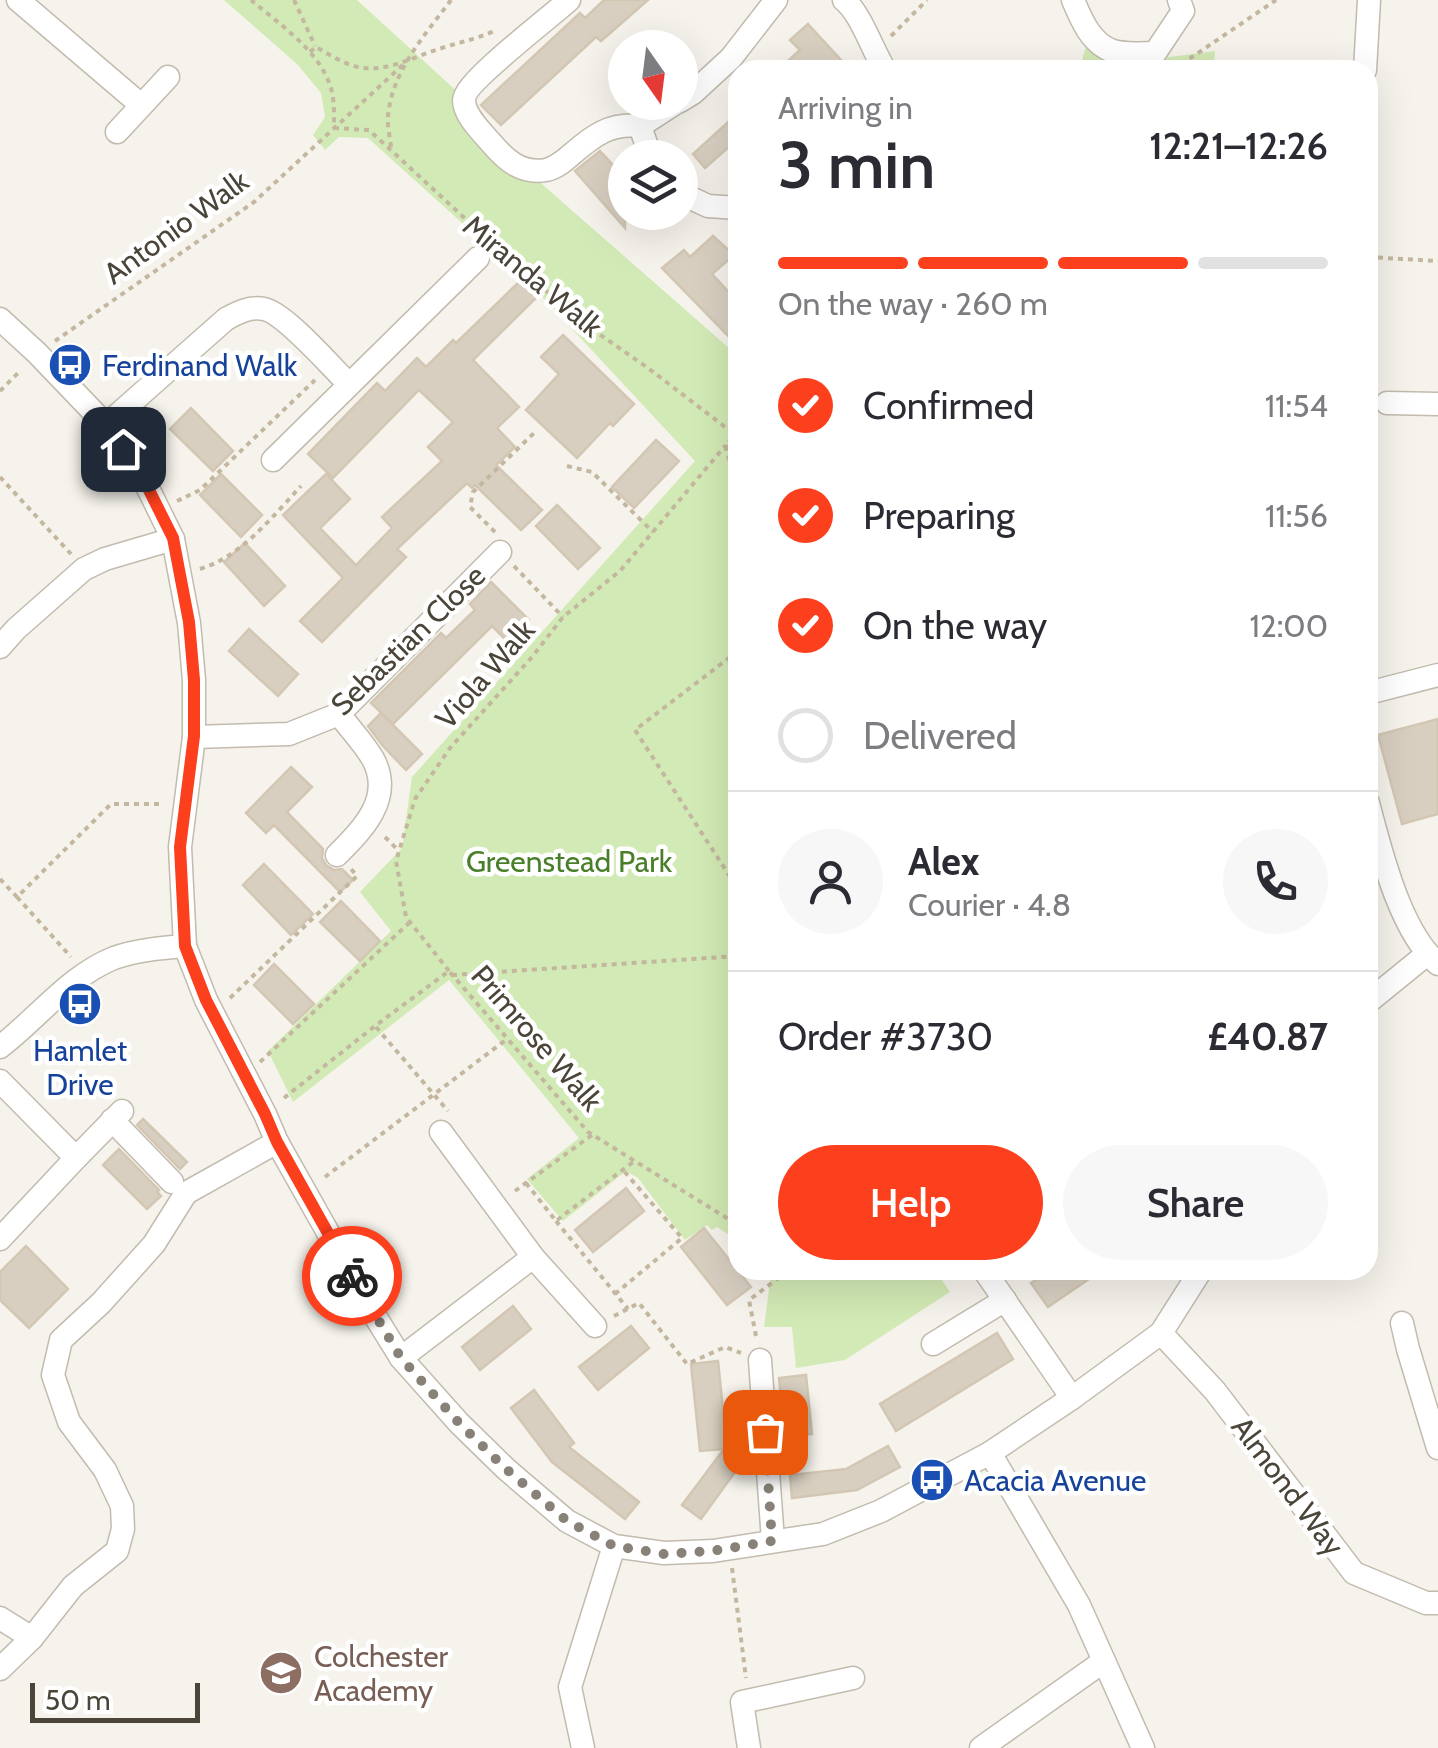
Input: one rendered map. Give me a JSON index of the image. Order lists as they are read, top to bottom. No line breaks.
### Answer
{"streets":{"street":["Miranda Walk","Sebastian Close","Almond Way"],"path":["Antonio Walk","Viola Walk","Primrose Walk"]},"crossings":[["Antonio Walk","Miranda Walk"],["Viola Walk","Primrose Walk"]],"parks":["Greenstead Park"],"places":{"bus stop":["Ferdinand Walk","Hamlet Drive","Acacia Avenue"],"school or university":["Colchester Academy"]},"scale_bar":"50 m","north":"bottom","page":{"heading":["3 min","Arriving in","12:21–12:26"],"panel":["Alex","Courier · 4.8","Order #3730","£40.87"],"bar":"On the way · 260 m","list":[["Confirmed","11:54"],["Preparing","11:56"],["On the way","12:00"],"Delivered"],"buttons":["Help","Share"],"scale":"50 m"}}
